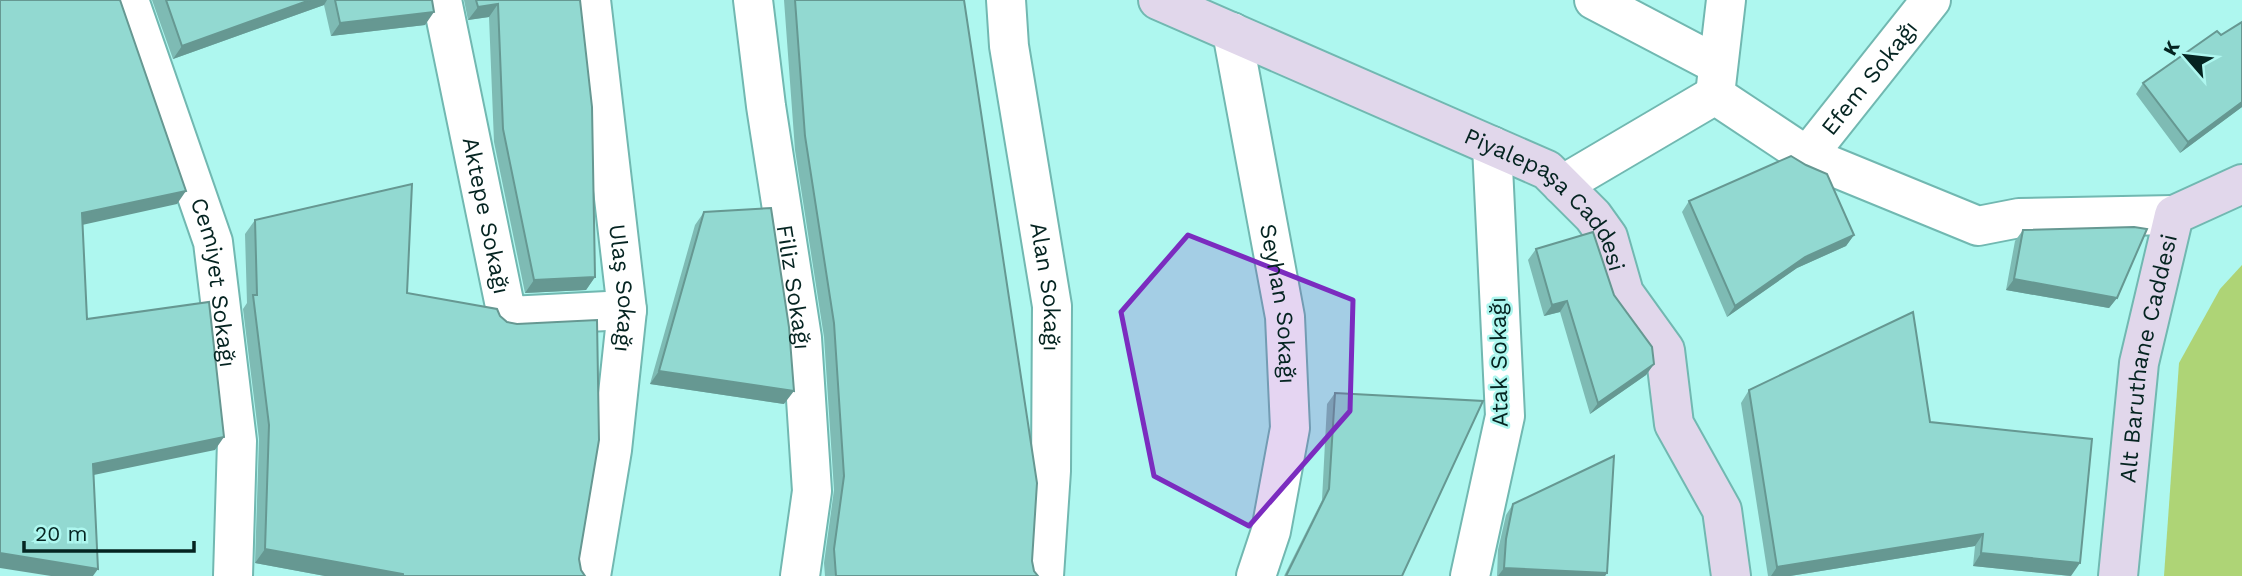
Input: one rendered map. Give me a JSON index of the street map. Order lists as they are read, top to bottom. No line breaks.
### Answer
{"streets":{"street":["Efem Sokağı","Piyalepaşa Caddesi","Aktepe Sokağı","Cemiyet Sokağı","Alan Sokağı","Ulaş Sokağı","Filiz Sokağı","Seyhan Sokağı","Alt Baruthane Caddesi","Atak Sokağı"]},"crossings":[["Piyalepaşa Caddesi","Seyhan Sokağı"],["Piyalepaşa Caddesi","Atak Sokağı"],["Aktepe Sokağı","Ulaş Sokağı"]],"scale_bar":"20 m","north":"top left"}
